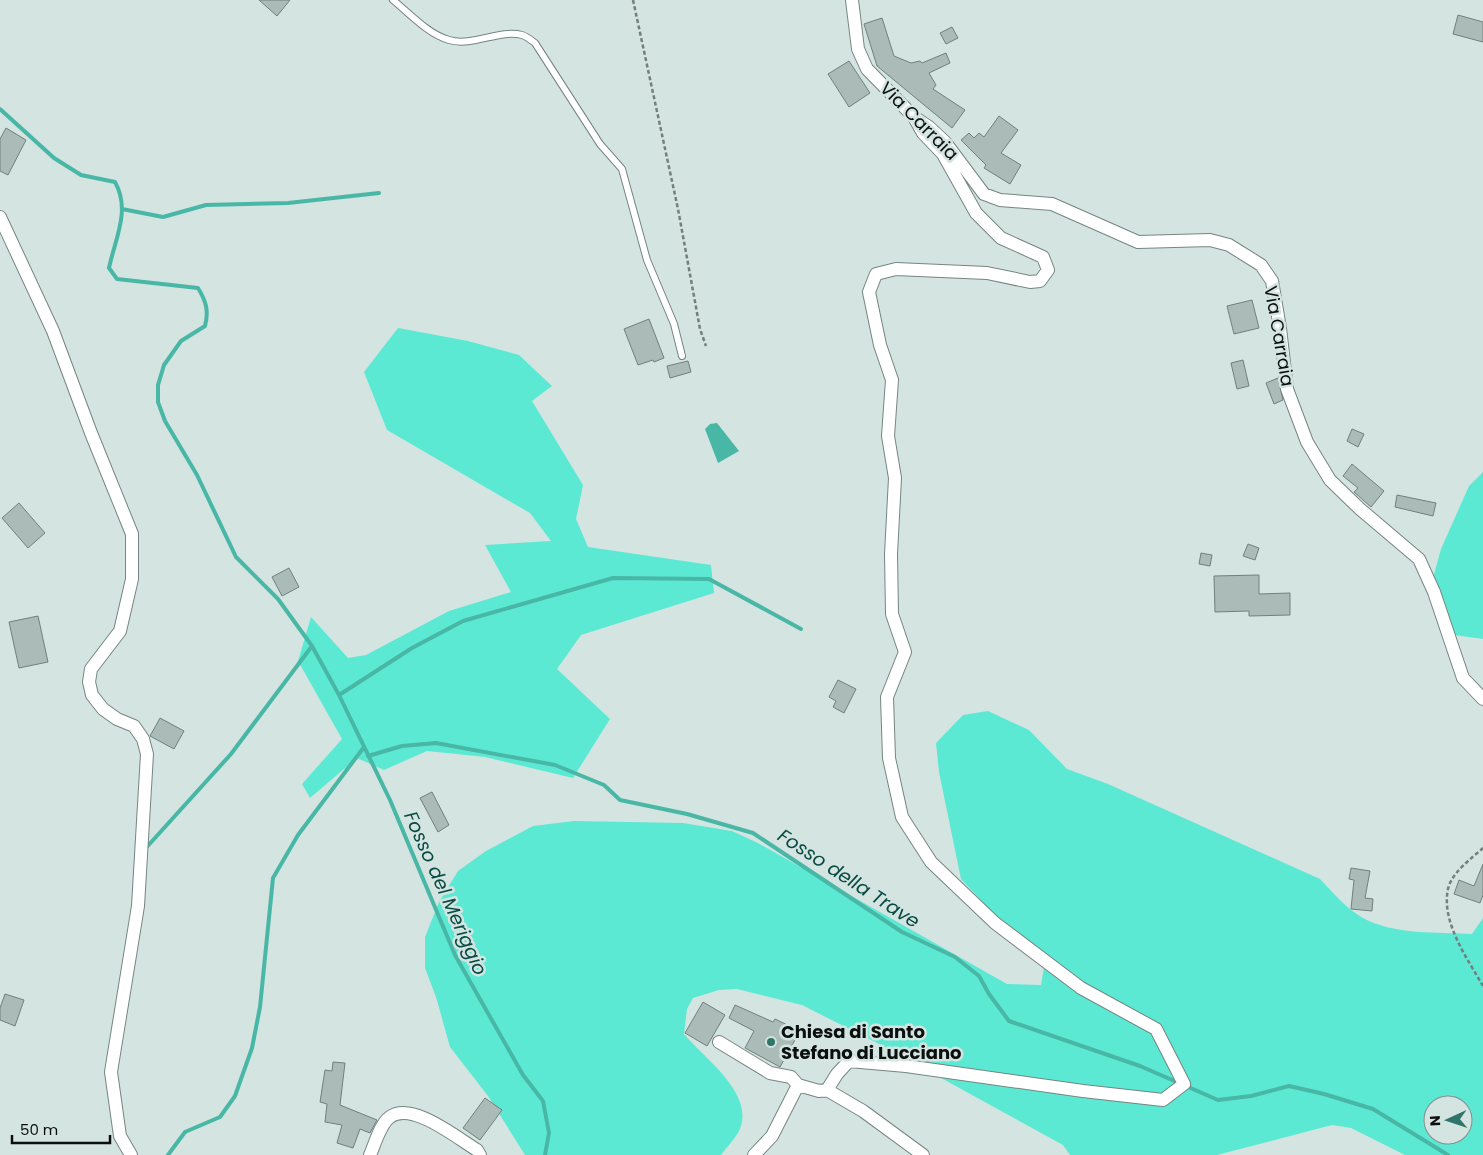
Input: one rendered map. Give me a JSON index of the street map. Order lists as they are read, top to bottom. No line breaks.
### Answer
{"streets":{"street":["Via Carraia"]},"water":["Fosso della Trave","Fosso del Meriggio"],"places":["Chiesa di Santo Stefano di Lucciano"],"scale_bar":"50 m","north":"left"}
